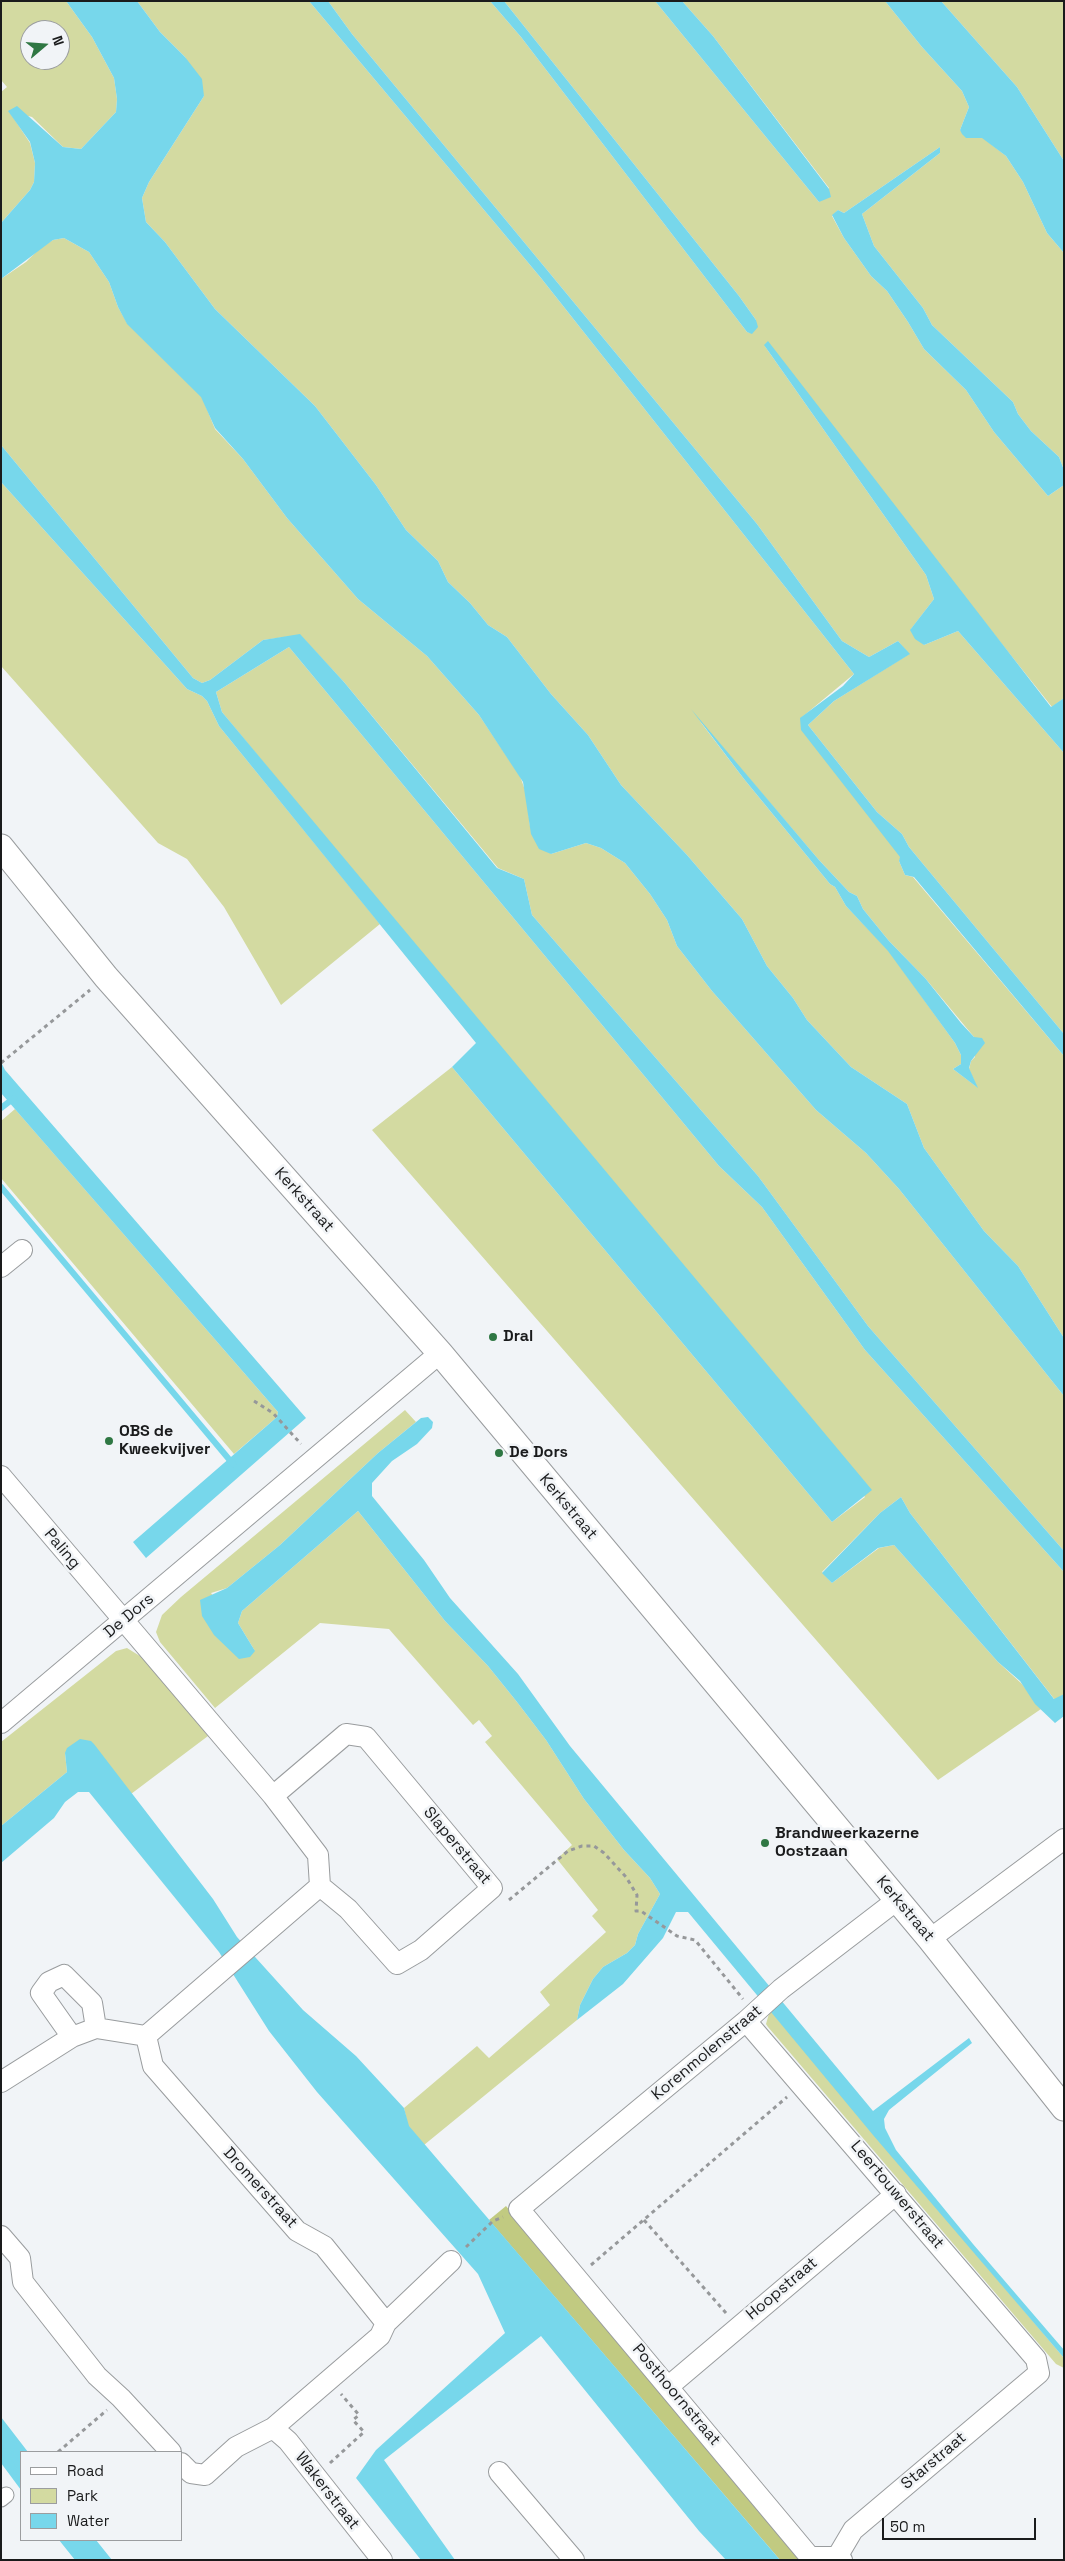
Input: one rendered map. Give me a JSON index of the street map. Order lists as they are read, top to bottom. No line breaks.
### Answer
{"streets":{"street":["Kerkstraat","Paling","De Dors","Slaperstraat","Korenmolenstraat","Dromerstraat","Leertouwerstraat","Hoopstraat","Posthoornstraat","Starstraat","Wakerstraat"]},"crossings":[["Kerkstraat","De Dors"],["Kerkstraat","Korenmolenstraat"],["Paling","De Dors"],["Korenmolenstraat","Leertouwerstraat"],["Korenmolenstraat","Posthoornstraat"],["Leertouwerstraat","Hoopstraat"],["Leertouwerstraat","Starstraat"],["Hoopstraat","Posthoornstraat"],["Posthoornstraat","Starstraat"]],"places":["Dral","OBS de Kweekvijver","De Dors","Brandweerkazerne Oostzaan"],"legend":["Road","Park","Water"],"scale_bar":"50 m","north":"right"}
